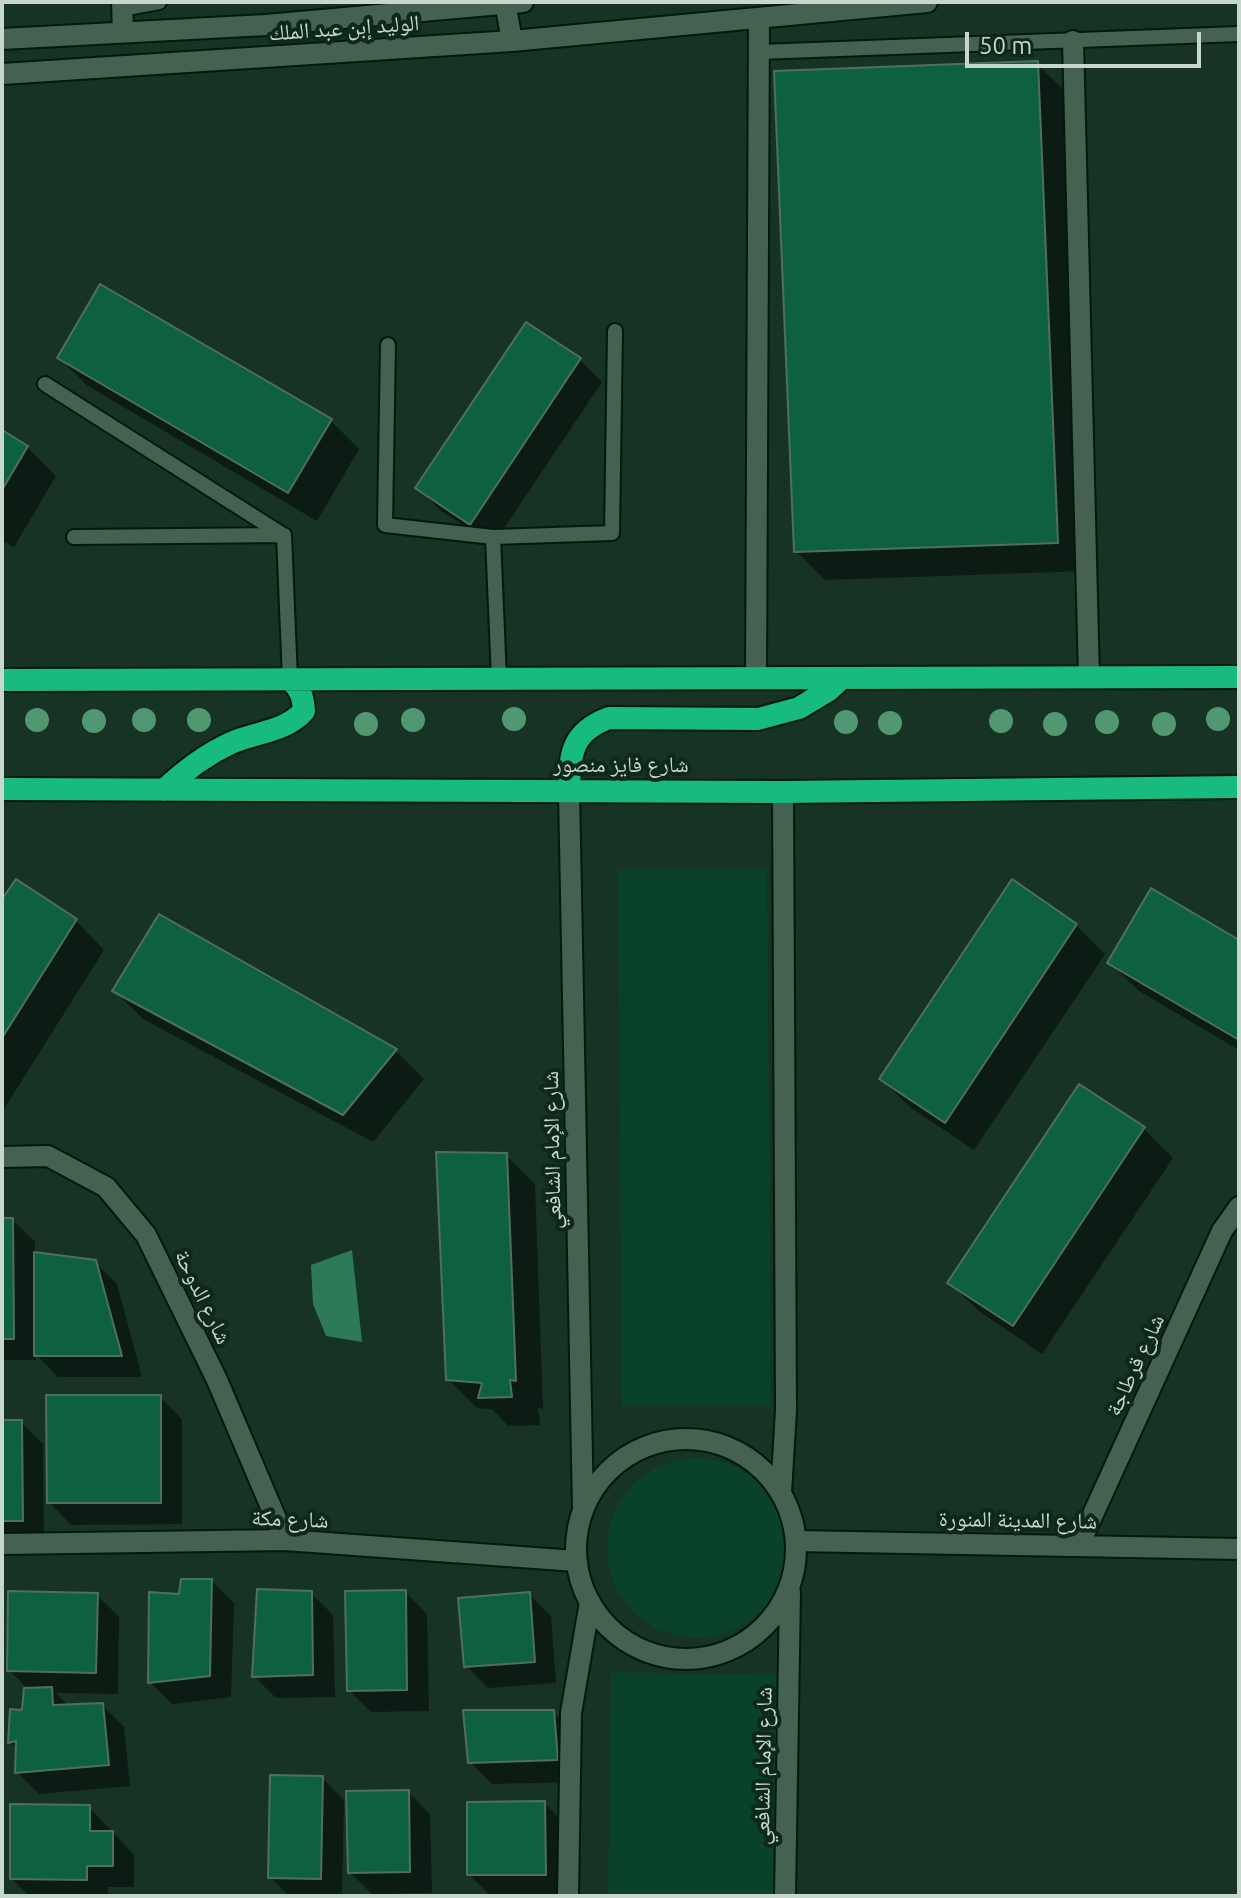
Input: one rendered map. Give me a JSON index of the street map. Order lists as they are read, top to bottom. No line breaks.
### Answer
{"streets":{"highway":["شارع فايز منصور"],"street":["الوليد إبن عبد الملك","شارع الإمام الشافعي","شارع الدوحة","شارع قرطاجة","شارع مكة","شارع المدينة المنورة"]},"crossings":[["شارع فايز منصور","شارع الإمام الشافعي"],["شارع الإمام الشافعي","شارع مكة"],["شارع الإمام الشافعي","شارع المدينة المنورة"],["شارع الدوحة","شارع مكة"],["شارع قرطاجة","شارع المدينة المنورة"],["شارع مكة","شارع المدينة المنورة"]],"scale_bar":"50 m"}
